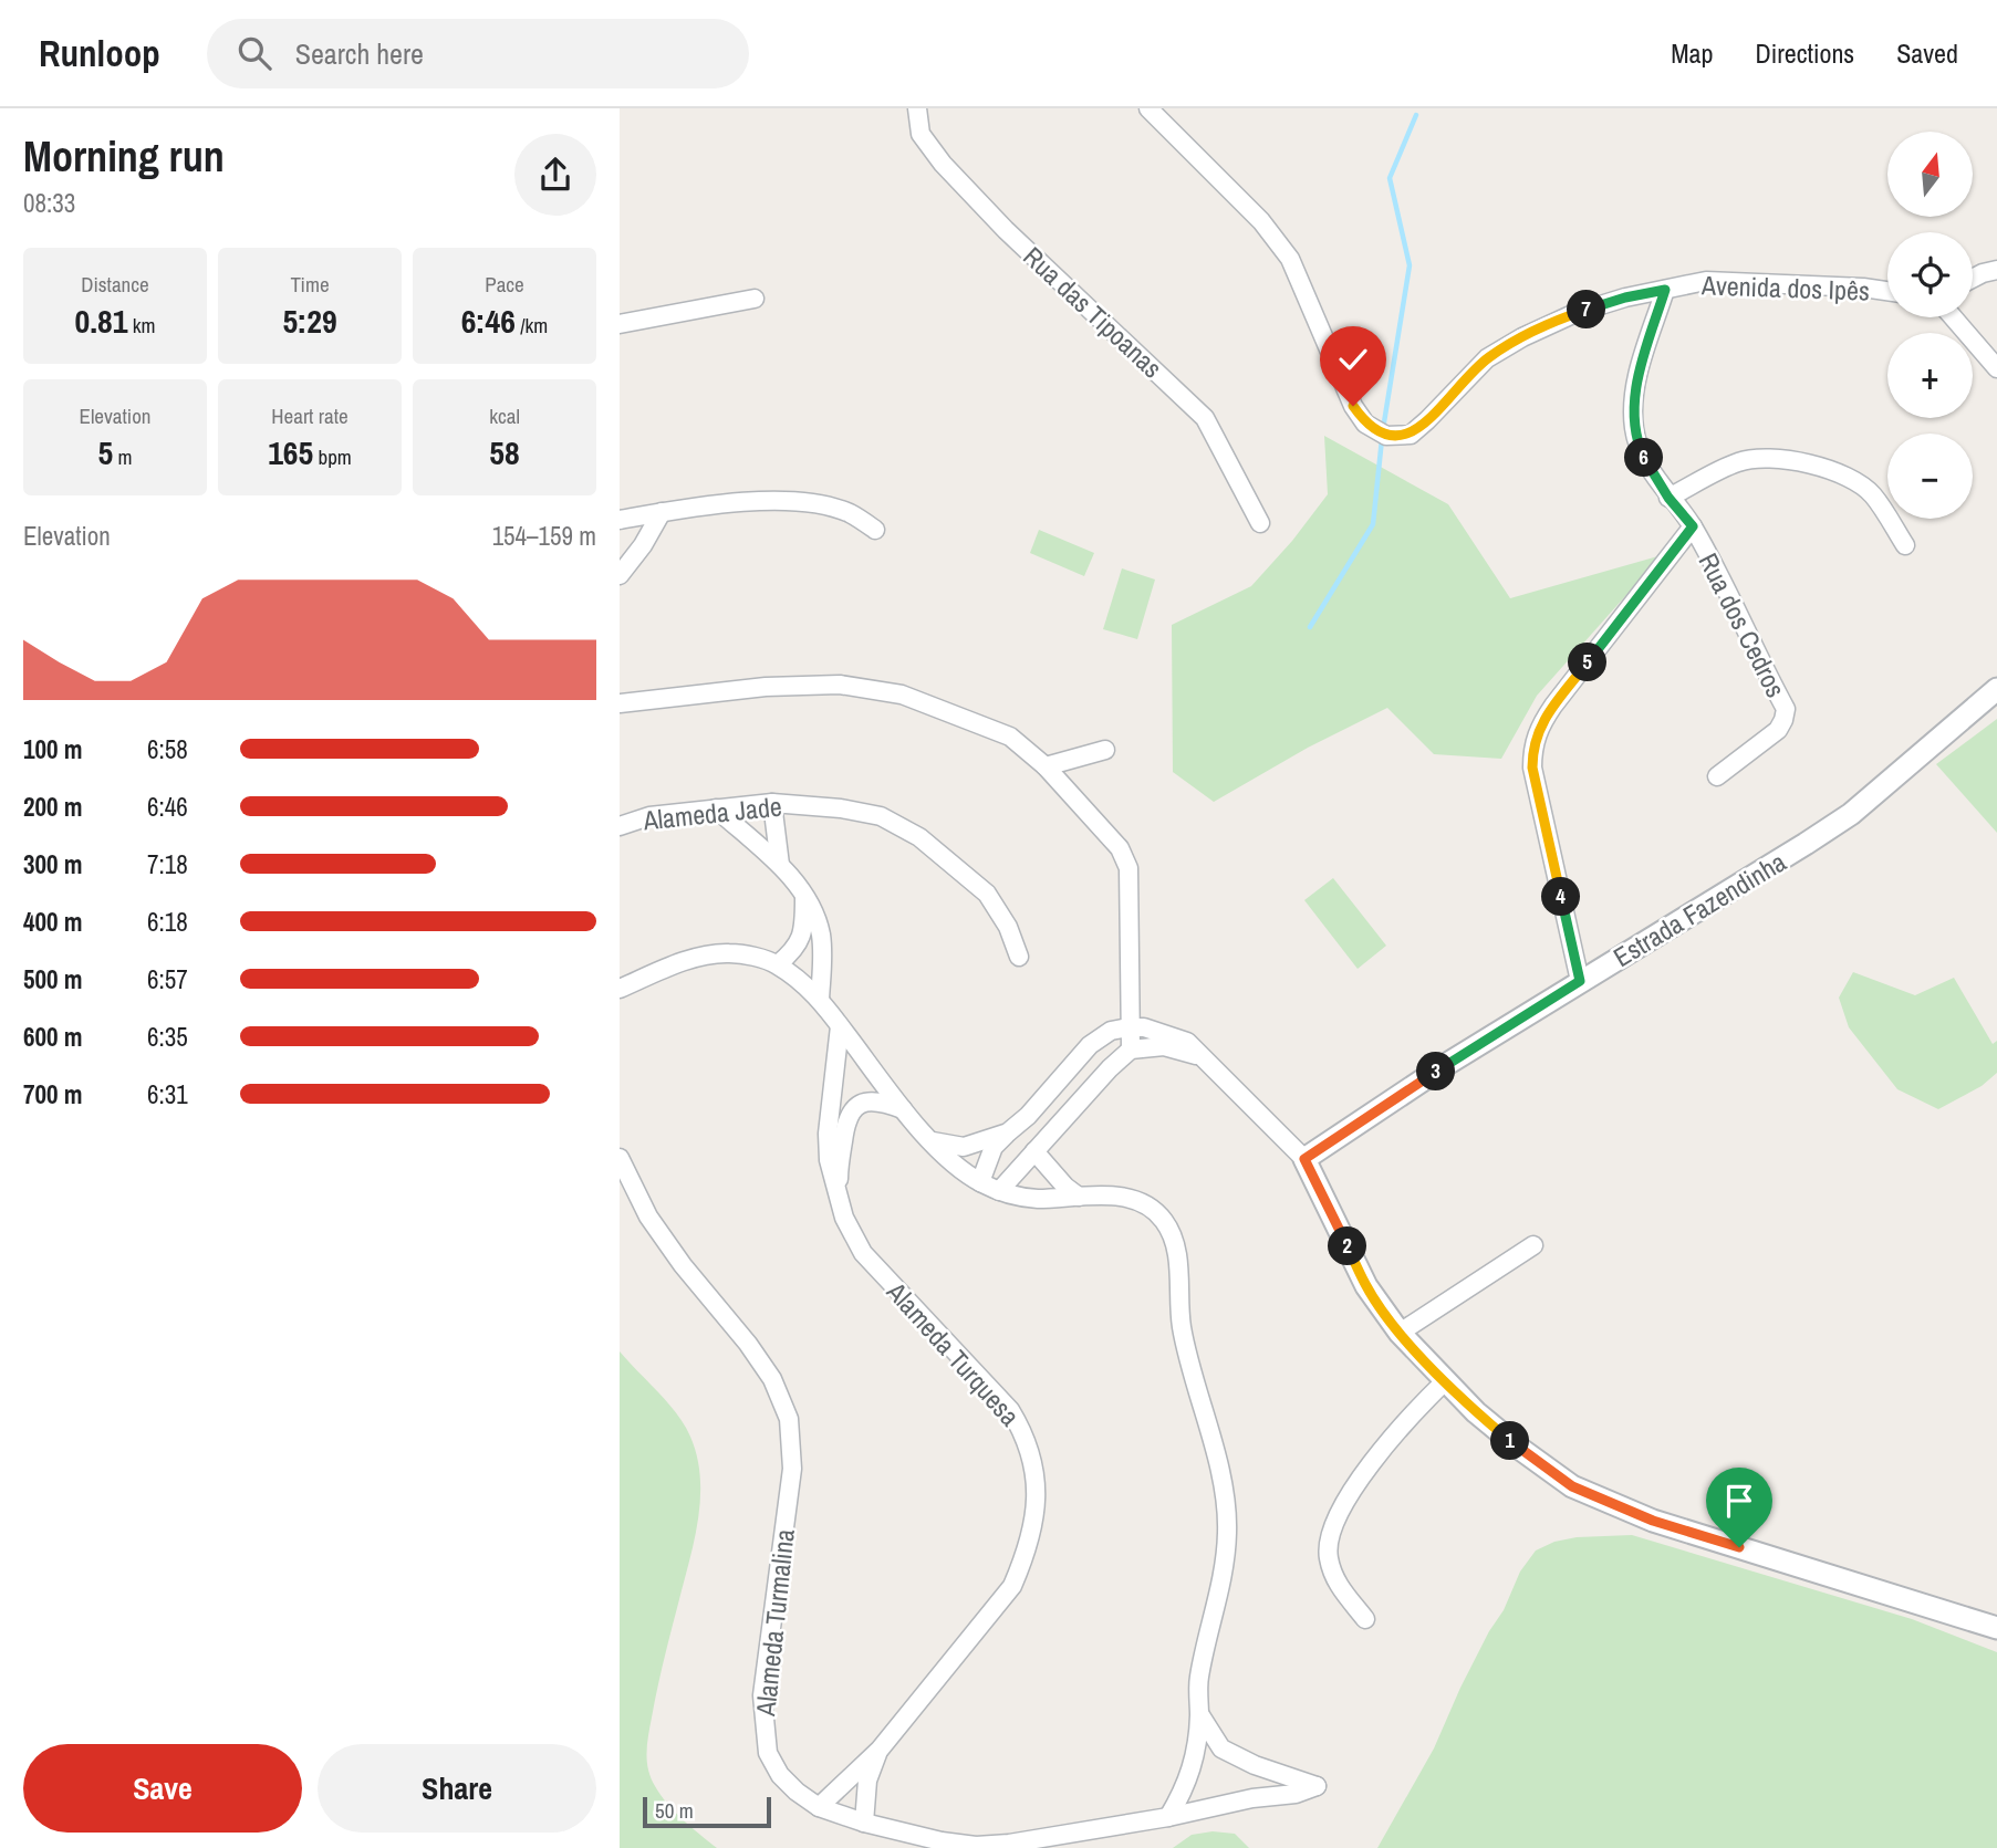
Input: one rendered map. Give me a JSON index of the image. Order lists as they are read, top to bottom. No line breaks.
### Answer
{"streets":{"street":["Avenida dos Ipês","Rua das Tipoanas","Rua dos Cedros","Alameda Jade","Estrada Fazendinha","Alameda Turquesa","Alameda Turmalina"]},"crossings":[["Avenida dos Ipês","Rua dos Cedros"],["Alameda Turquesa","Alameda Turmalina"]],"scale_bar":"50 m","north":"top","page":{"header":"Runloop","search":"Search here","nav":["Map","Directions","Saved"],"heading":["Morning run","08:33"],"map_buttons":["+","−"],"stats":[["Distance","0.81 km"],["Time","5:29"],["Pace","6:46 /km"],["Elevation","5 m"],["Heart rate","165 bpm"],["kcal","58"]],"pins":["7","6","5","4","3","2","1"],"chart":["Elevation","154–159 m"],"list":[{"name":"100 m","note":"6:58"},{"name":"200 m","note":"6:46"},{"name":"300 m","note":"7:18"},{"name":"400 m","note":"6:18"},{"name":"500 m","note":"6:57"},{"name":"600 m","note":"6:35"},{"name":"700 m","note":"6:31"}],"buttons":["Save","Share"],"scale":"50 m"}}
